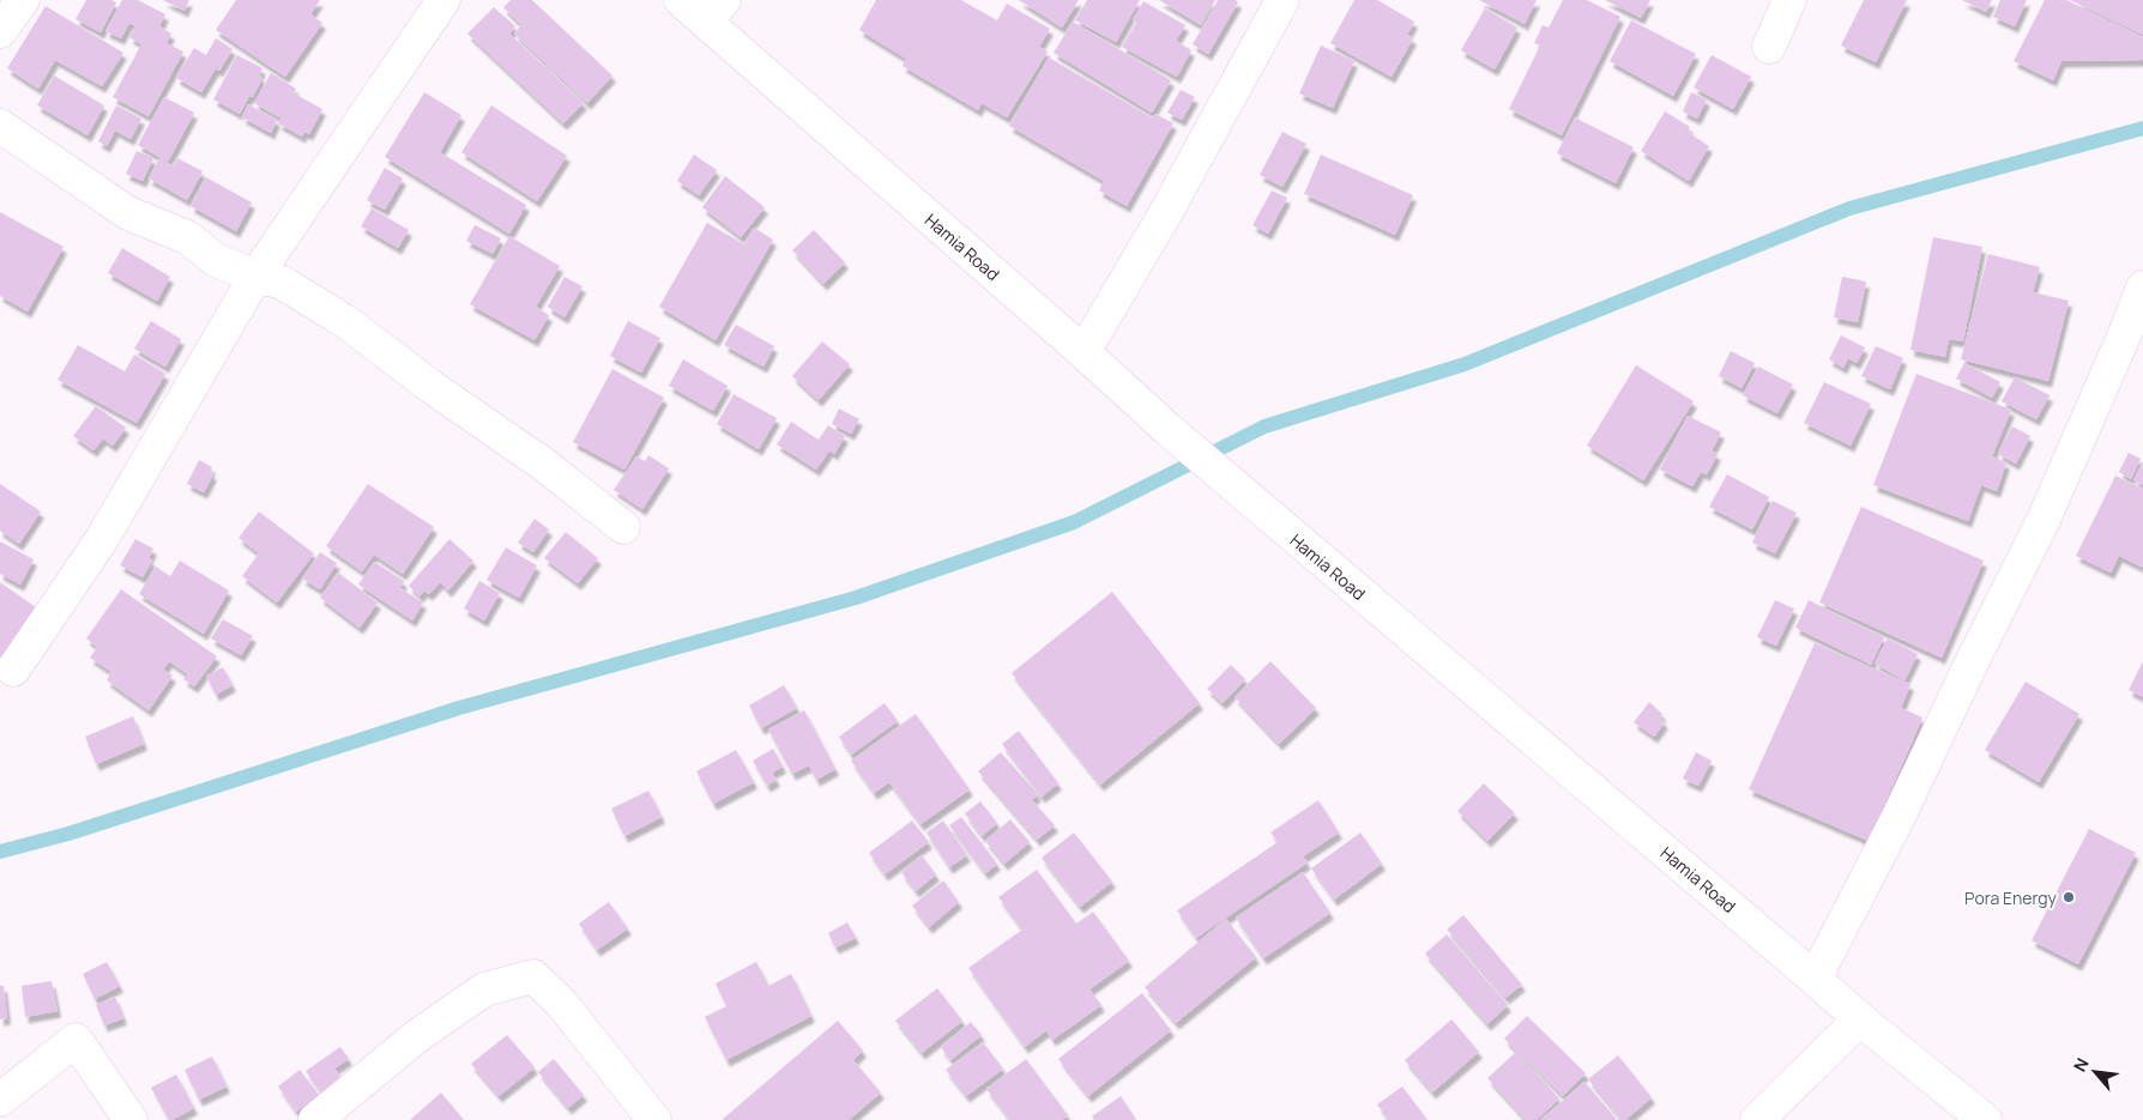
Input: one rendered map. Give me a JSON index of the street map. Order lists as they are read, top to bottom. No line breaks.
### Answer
{"streets":{"street":["Hamia Road"]},"places":["Pora Energy"],"north":"top left"}
